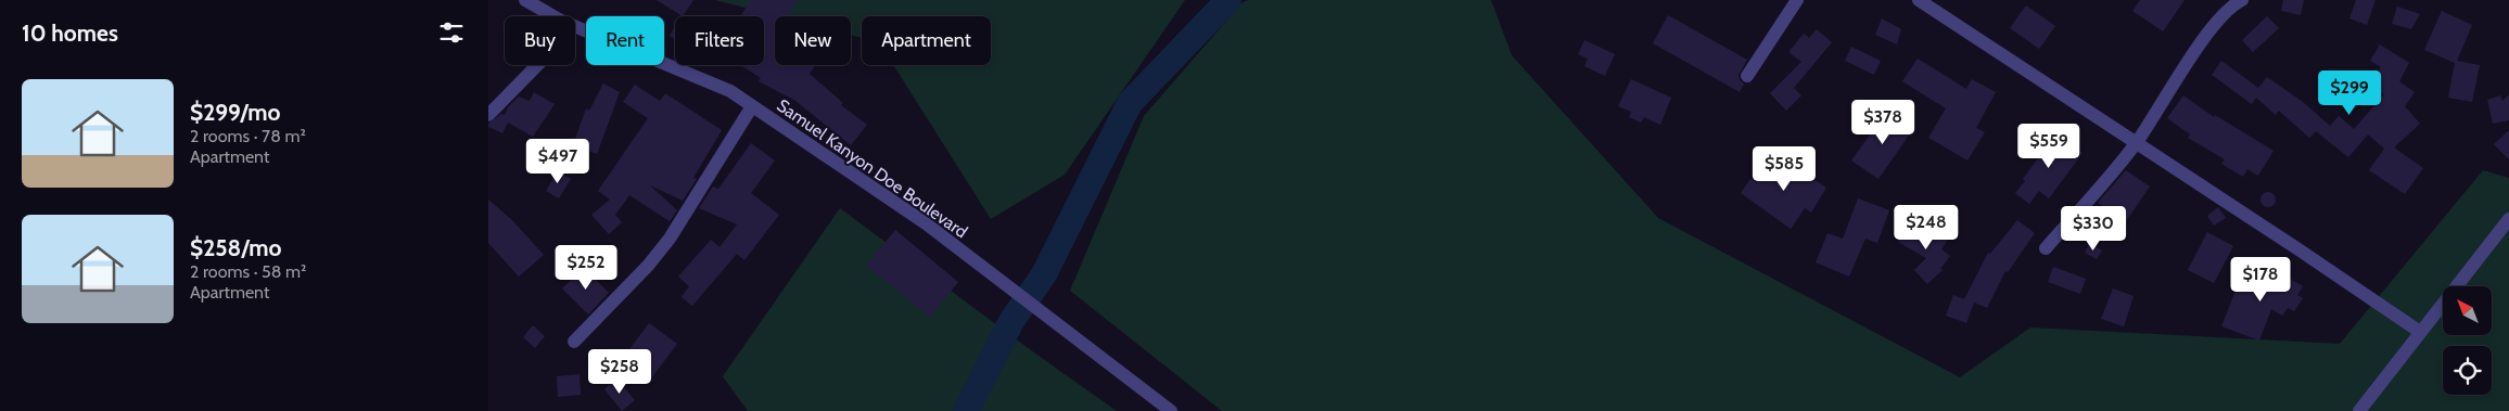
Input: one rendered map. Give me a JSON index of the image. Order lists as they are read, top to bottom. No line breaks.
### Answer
{"streets":{"street":["Samuel Kanyon Doe Boulevard"]},"north":"top left","page":{"heading":"10 homes","chip":["Buy","Rent","Filters","New","Apartment"],"list":[{"name":"$299/mo","note":"2 rooms · 78 m² · Apartment"},{"name":"$258/mo","note":"2 rooms · 58 m² · Apartment"}],"price":["$299","$378","$559","$497","$585","$248","$330","$252","$178","$258"]}}
